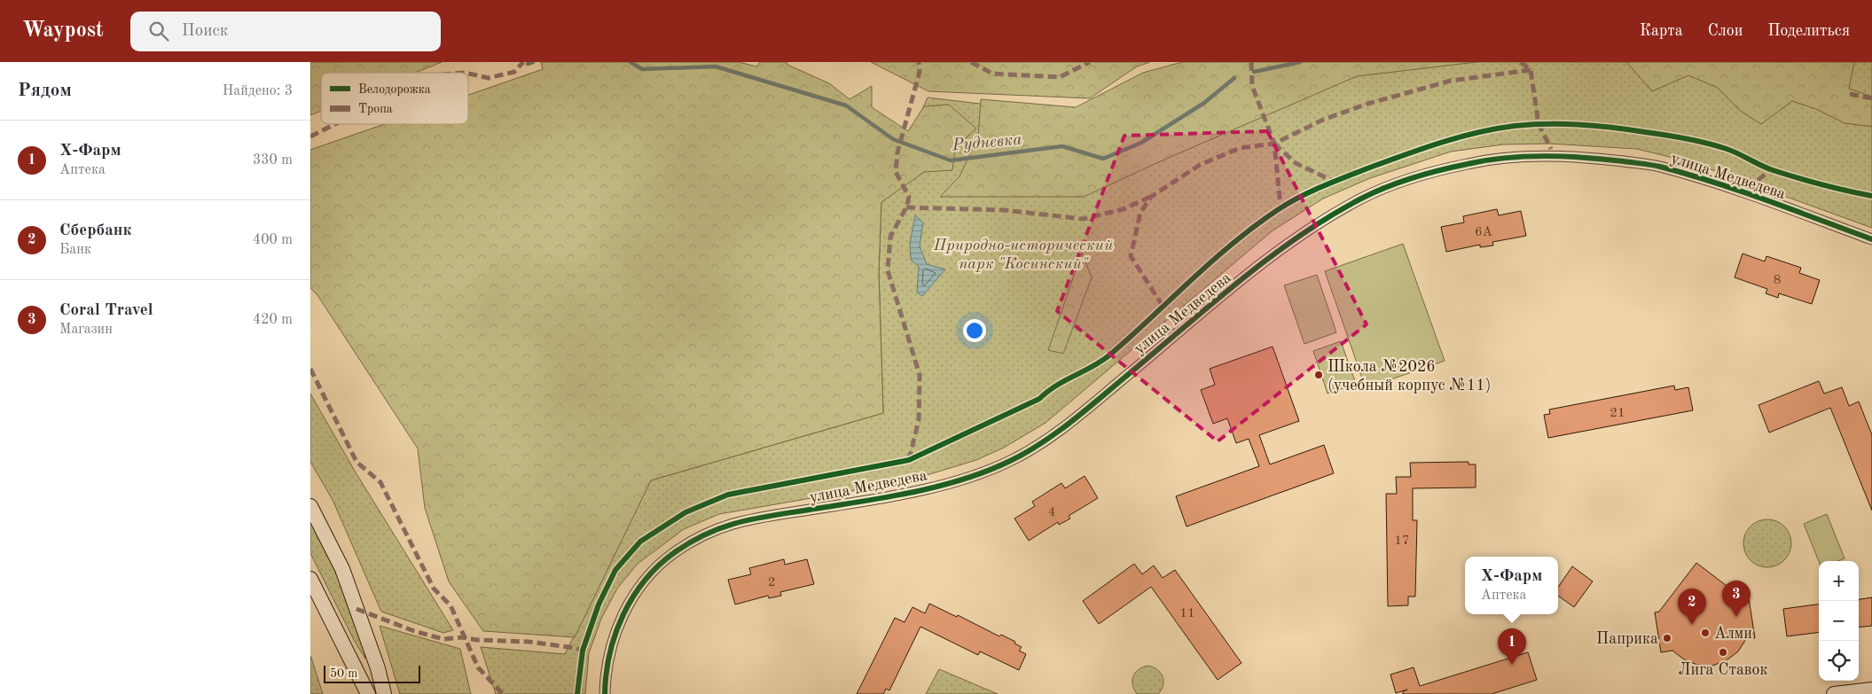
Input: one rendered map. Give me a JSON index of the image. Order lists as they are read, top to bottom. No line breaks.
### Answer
{"streets":{"street":["улица Медведева"]},"water":["Рудневка"],"parks":["Природно-исторический парк \"Косинский\""],"places":["Школа №2026 (учебный корпус №11)","Алми","Паприка","Лига Ставок"],"house_numbers":["6А","8","21","4","17","2","11"],"legend":["Велодорожка","Тропа"],"scale_bar":"50 m","page":{"header":"Waypost","search":"Поиск","nav":["Карта","Слои","Поделиться"],"heading":["Рядом","Найдено: 3"],"list":[{"mark":"1","name":"X-Фарм","note":"Аптека","value":"330 m"},{"mark":"2","name":"Сбербанк","note":"Банк","value":"400 m"},{"mark":"3","name":"Coral Travel","note":"Магазин","value":"420 m"}],"popup":["X-Фарм","Аптека"],"map_buttons":["+","−"],"pins":["3","2","1"],"scale":"50 m"}}
